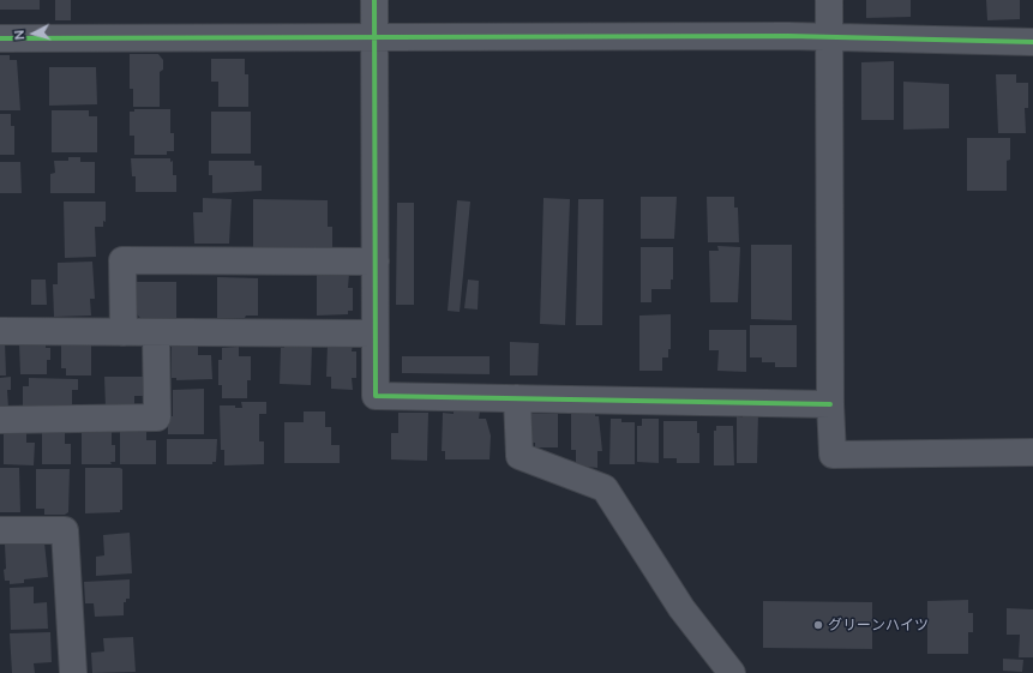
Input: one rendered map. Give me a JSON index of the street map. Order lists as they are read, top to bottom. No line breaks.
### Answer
{"places":["グリーンハイツ"],"north":"left"}
